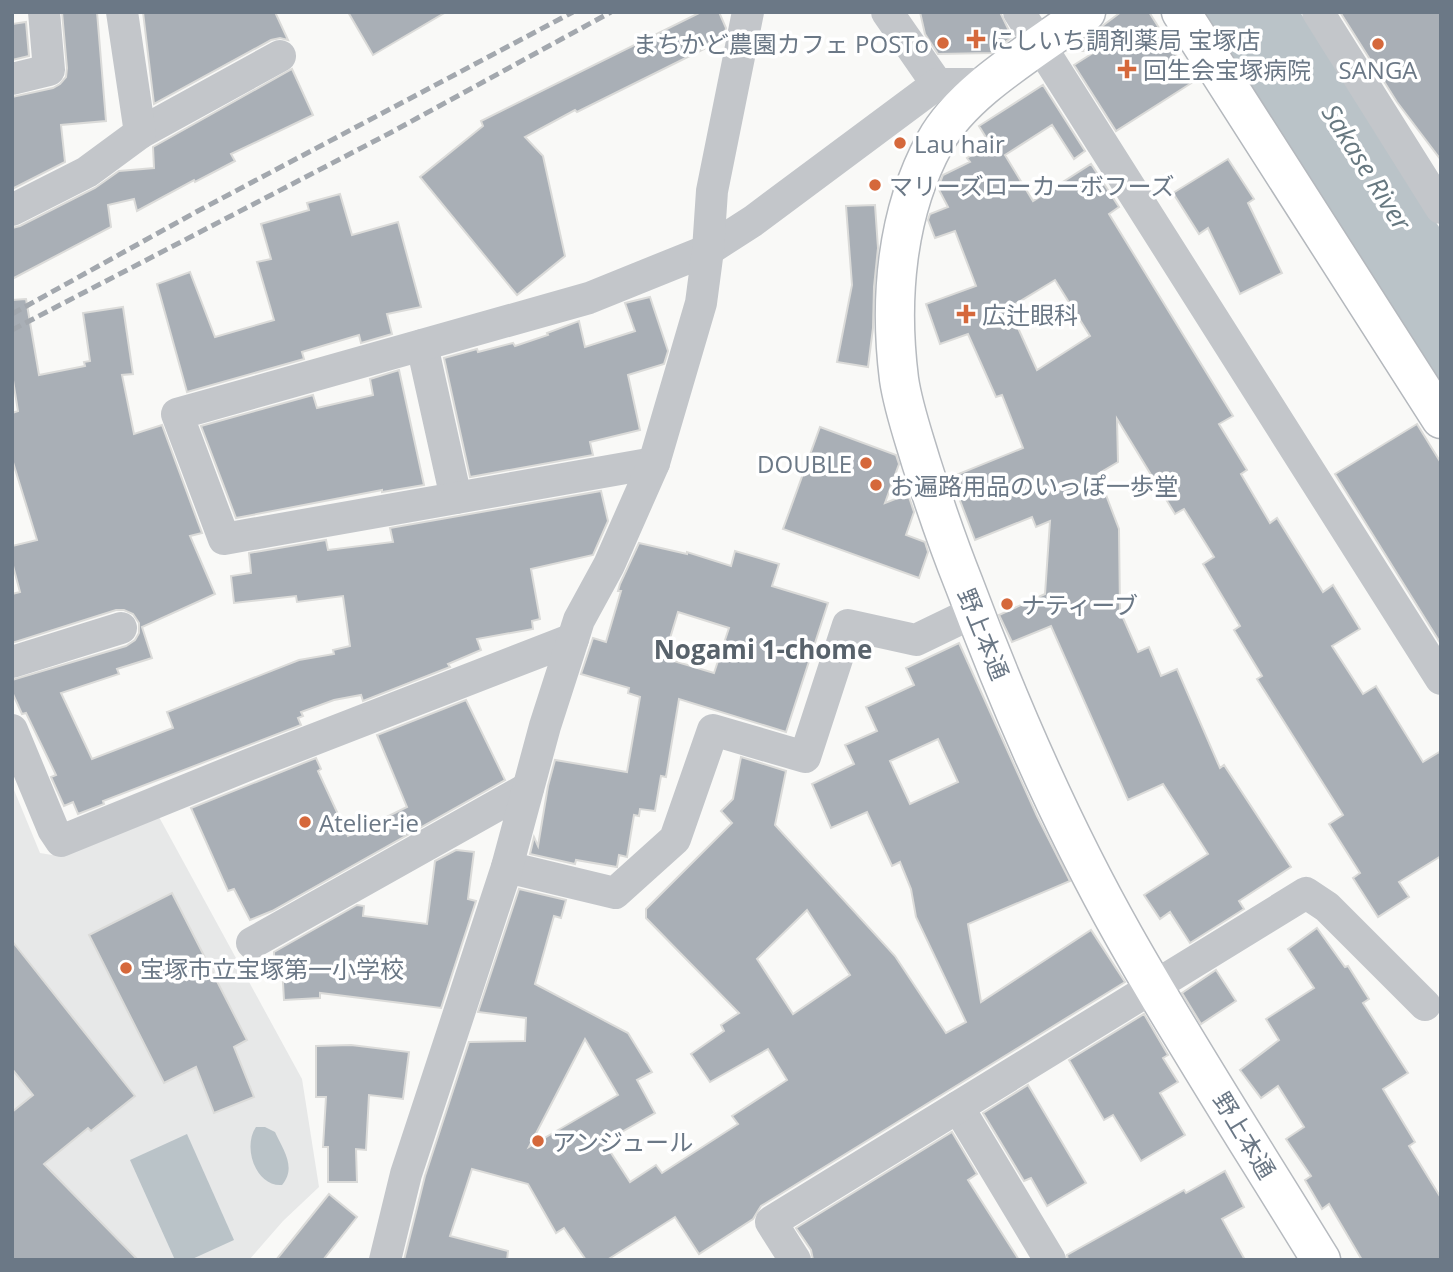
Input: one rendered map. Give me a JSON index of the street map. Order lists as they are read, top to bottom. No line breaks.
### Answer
{"streets":{"street":["野上本通"]},"districts":["Nogami 1-chome"],"water":["Sakase River"],"places":{"health":["にしいち調剤薬局 宝塚店","回生会宝塚病院","広辻眼科"],"other":["まちかど農園カフェ POSTo","SANGA","Lau hair","マリーズローカーボフーズ","DOUBLE","お遍路用品のいっぽ一歩堂","ナティーブ","Atelier-ie","宝塚市立宝塚第一小学校","アンジュール"]}}
